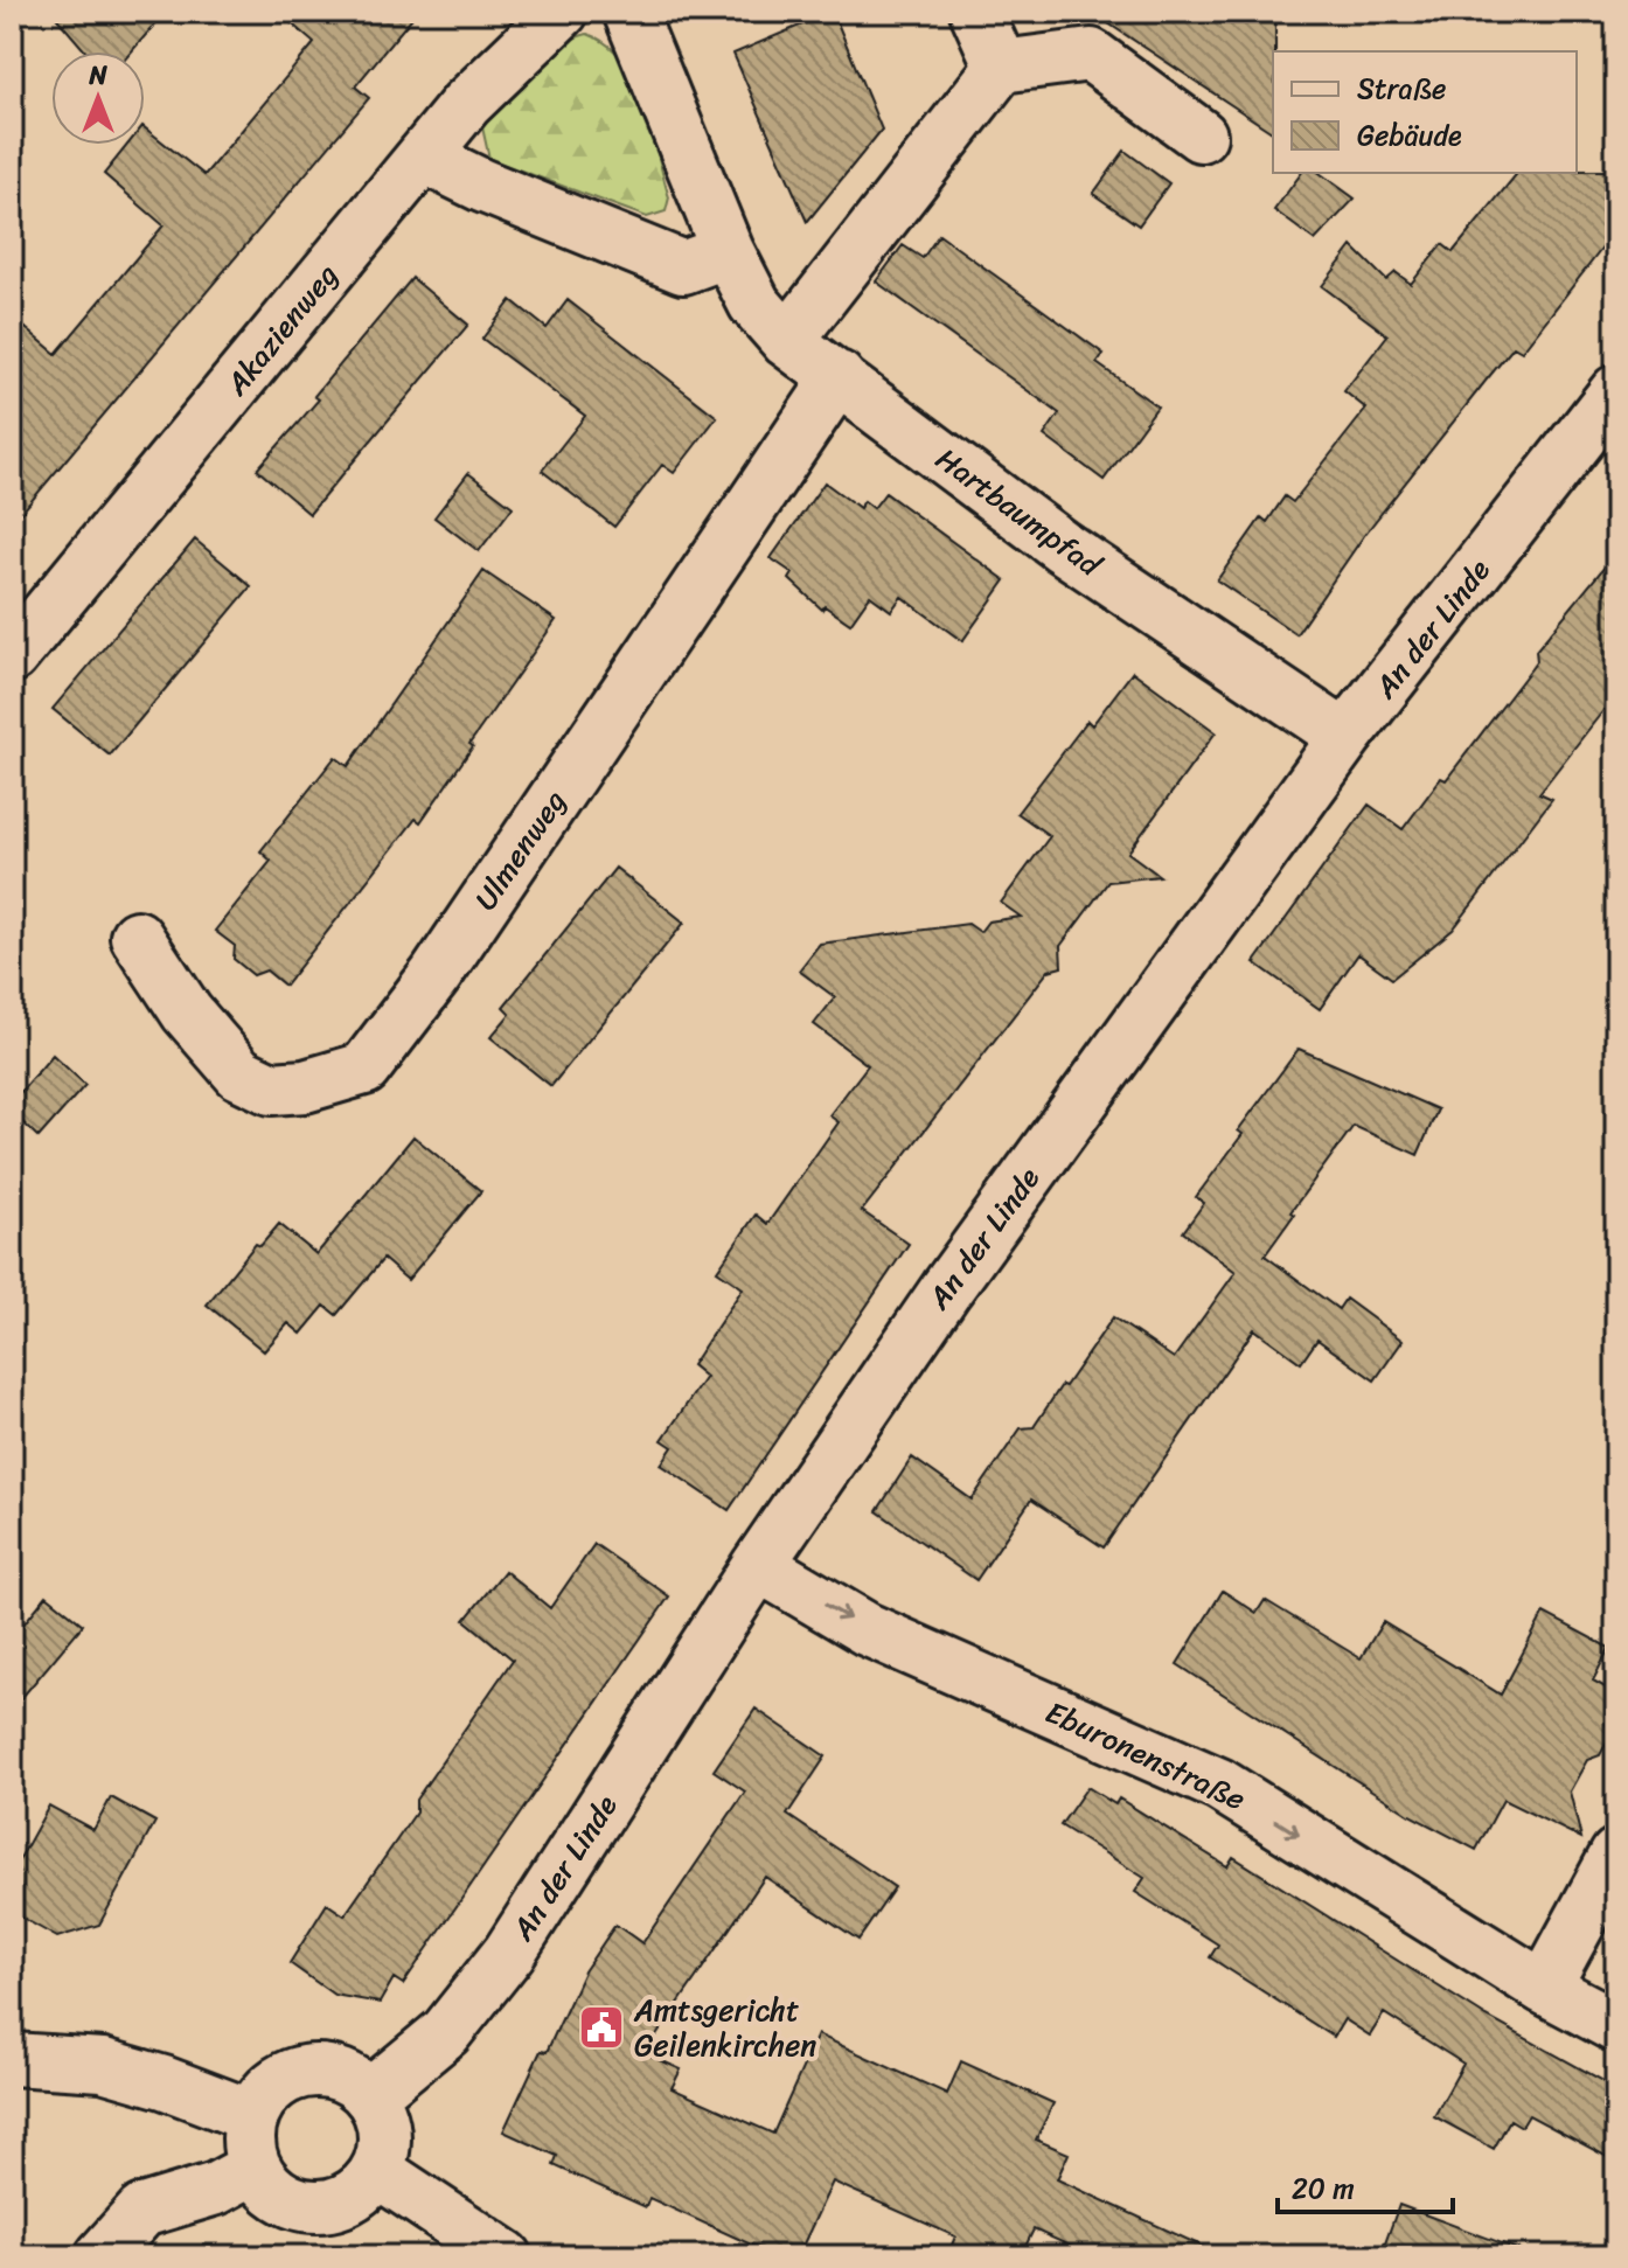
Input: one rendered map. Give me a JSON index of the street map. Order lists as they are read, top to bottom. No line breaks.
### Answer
{"streets":{"street":["Akazienweg","Hartbaumpfad","An der Linde","Ulmenweg","Eburonenstraße"]},"crossings":[["Hartbaumpfad","An der Linde"],["Hartbaumpfad","Ulmenweg"],["An der Linde","Eburonenstraße"]],"one_way":["Eburonenstraße"],"places":{"public building":["Amtsgericht Geilenkirchen"]},"legend":["Straße","Gebäude"],"scale_bar":"20 m","north":"top"}
